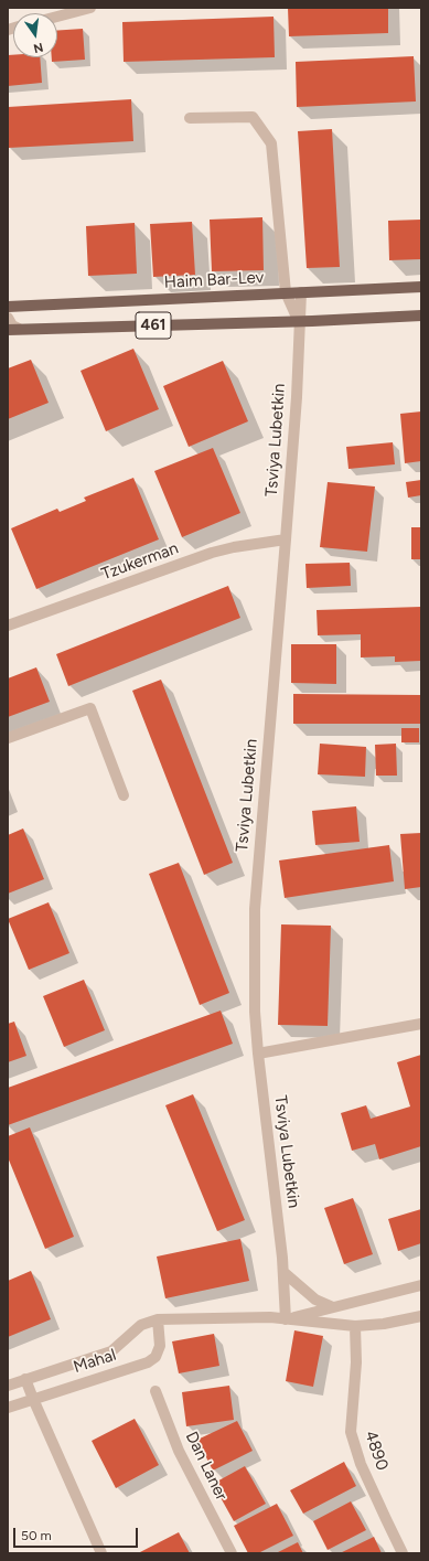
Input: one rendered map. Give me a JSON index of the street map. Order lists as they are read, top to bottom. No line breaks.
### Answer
{"streets":{"main road":["Haim Bar-Lev","461"],"street":["Tsviya Lubetkin","Tzukerman","Mahal","4890","Dan Laner"]},"crossings":[["Haim Bar-Lev","Tsviya Lubetkin"],["461","Tsviya Lubetkin"],["Tsviya Lubetkin","Tzukerman"],["Tsviya Lubetkin","Mahal"],["Mahal","4890"]],"scale_bar":"50 m","north":"bottom"}
